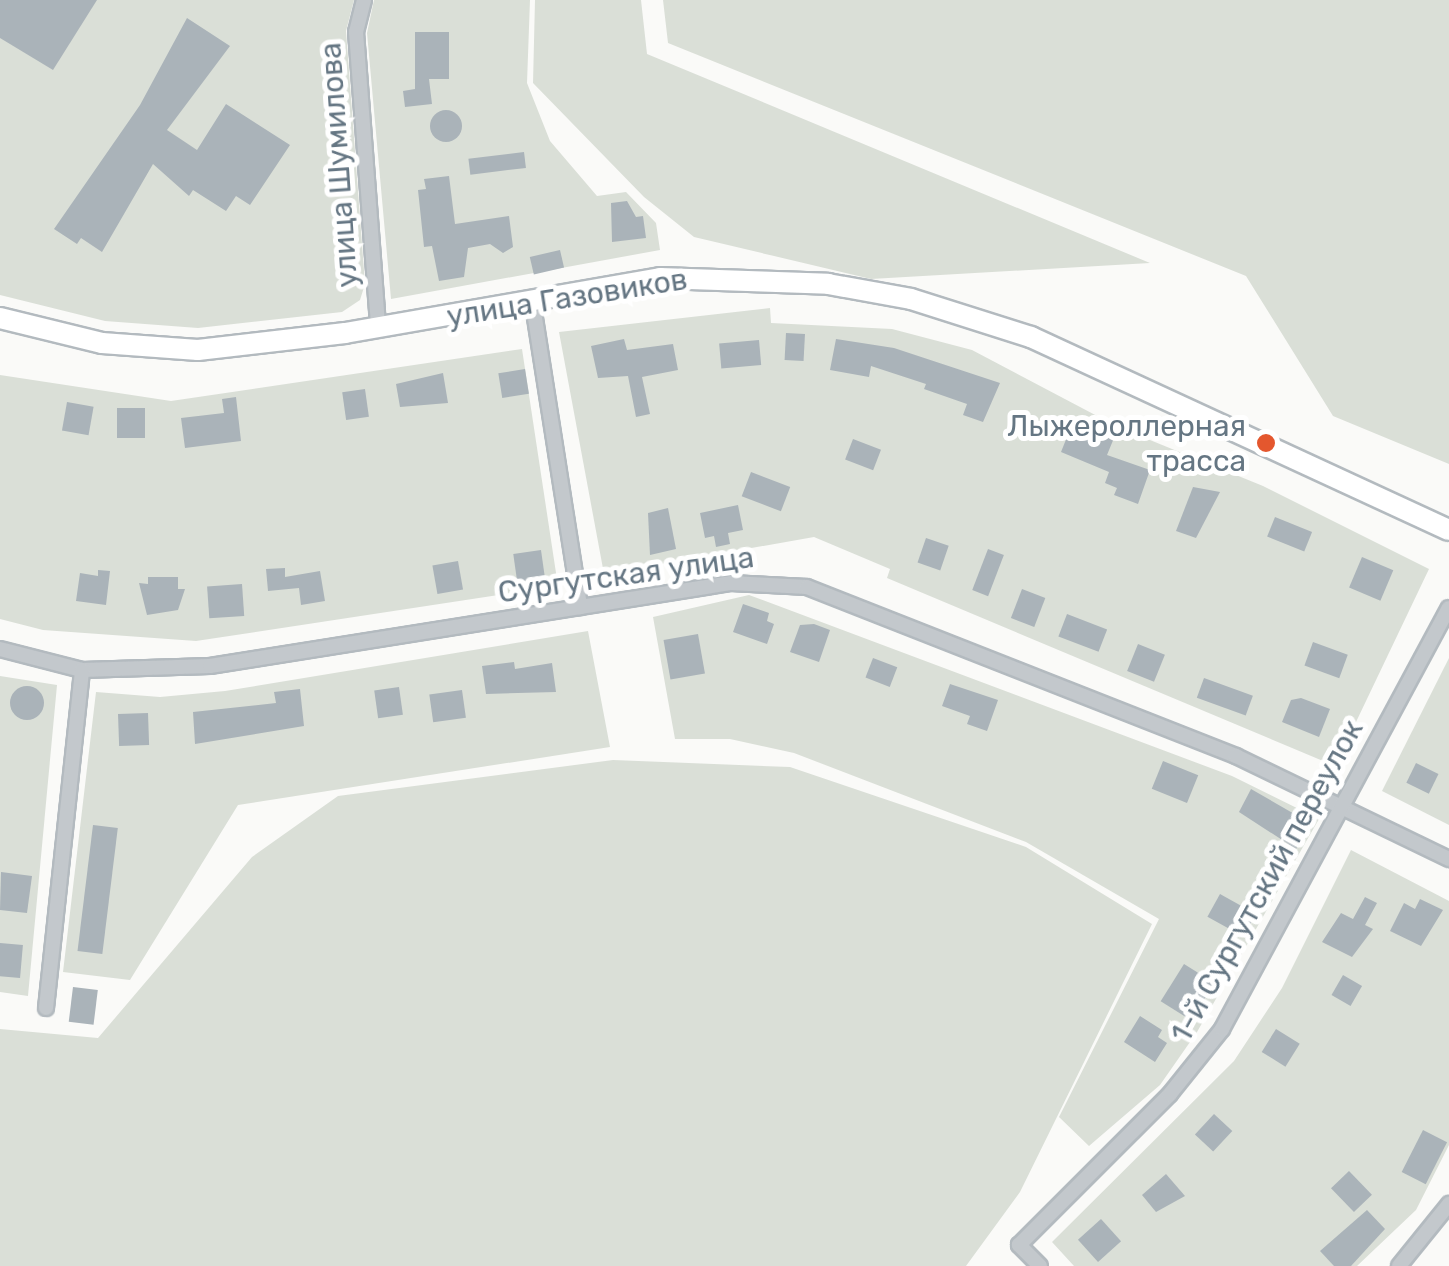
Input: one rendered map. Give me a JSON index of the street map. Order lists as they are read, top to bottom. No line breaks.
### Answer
{"streets":{"street":["улица Шумилова","улица Газовиков","Сургутская улица","1-й Сургутский переулок"]},"crossings":[["улица Шумилова","улица Газовиков"],["Сургутская улица","1-й Сургутский переулок"]],"places":["Лыжероллерная трасса"]}
